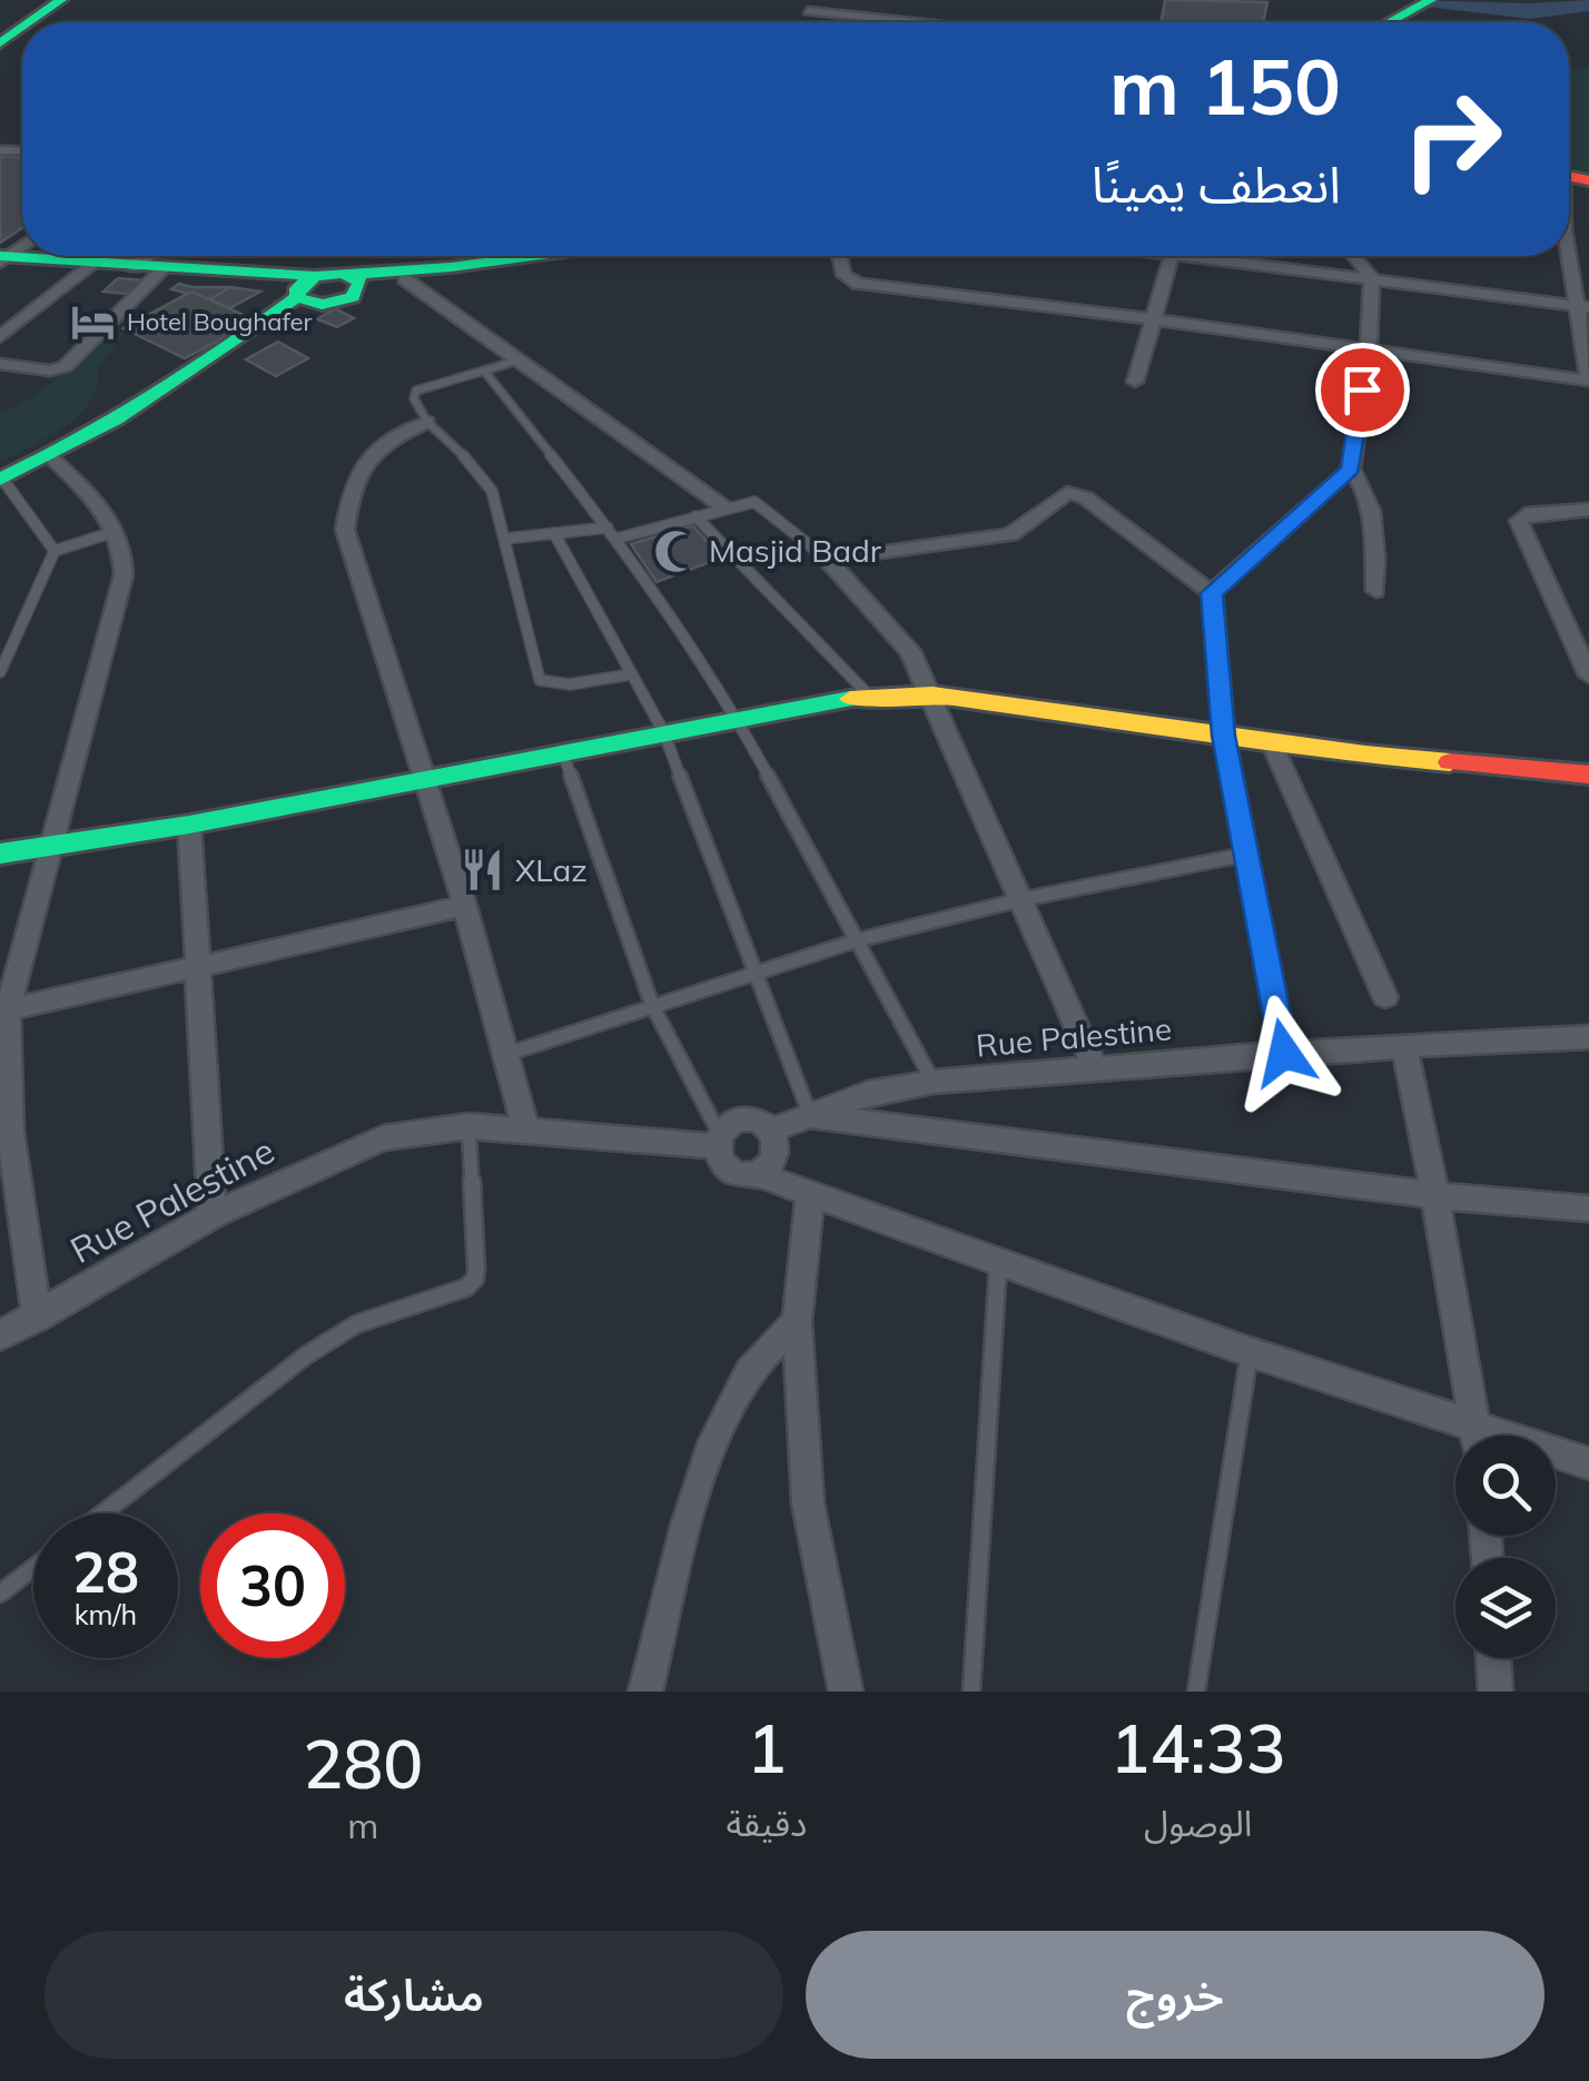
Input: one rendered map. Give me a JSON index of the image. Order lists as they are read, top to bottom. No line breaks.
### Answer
{"streets":{"street":["Rue Palestine"]},"places":{"hotel":["Hotel Boughafer"],"mosque":["Masjid Badr"],"restaurant":["XLaz"]},"page":{"turn":["150 m","انعطف يمينًا"],"speed":"28 km/h","limit":"30","eta":["14:33","الوصول","1","دقيقة","280","m"],"buttons":["خروج","مشاركة"]}}
